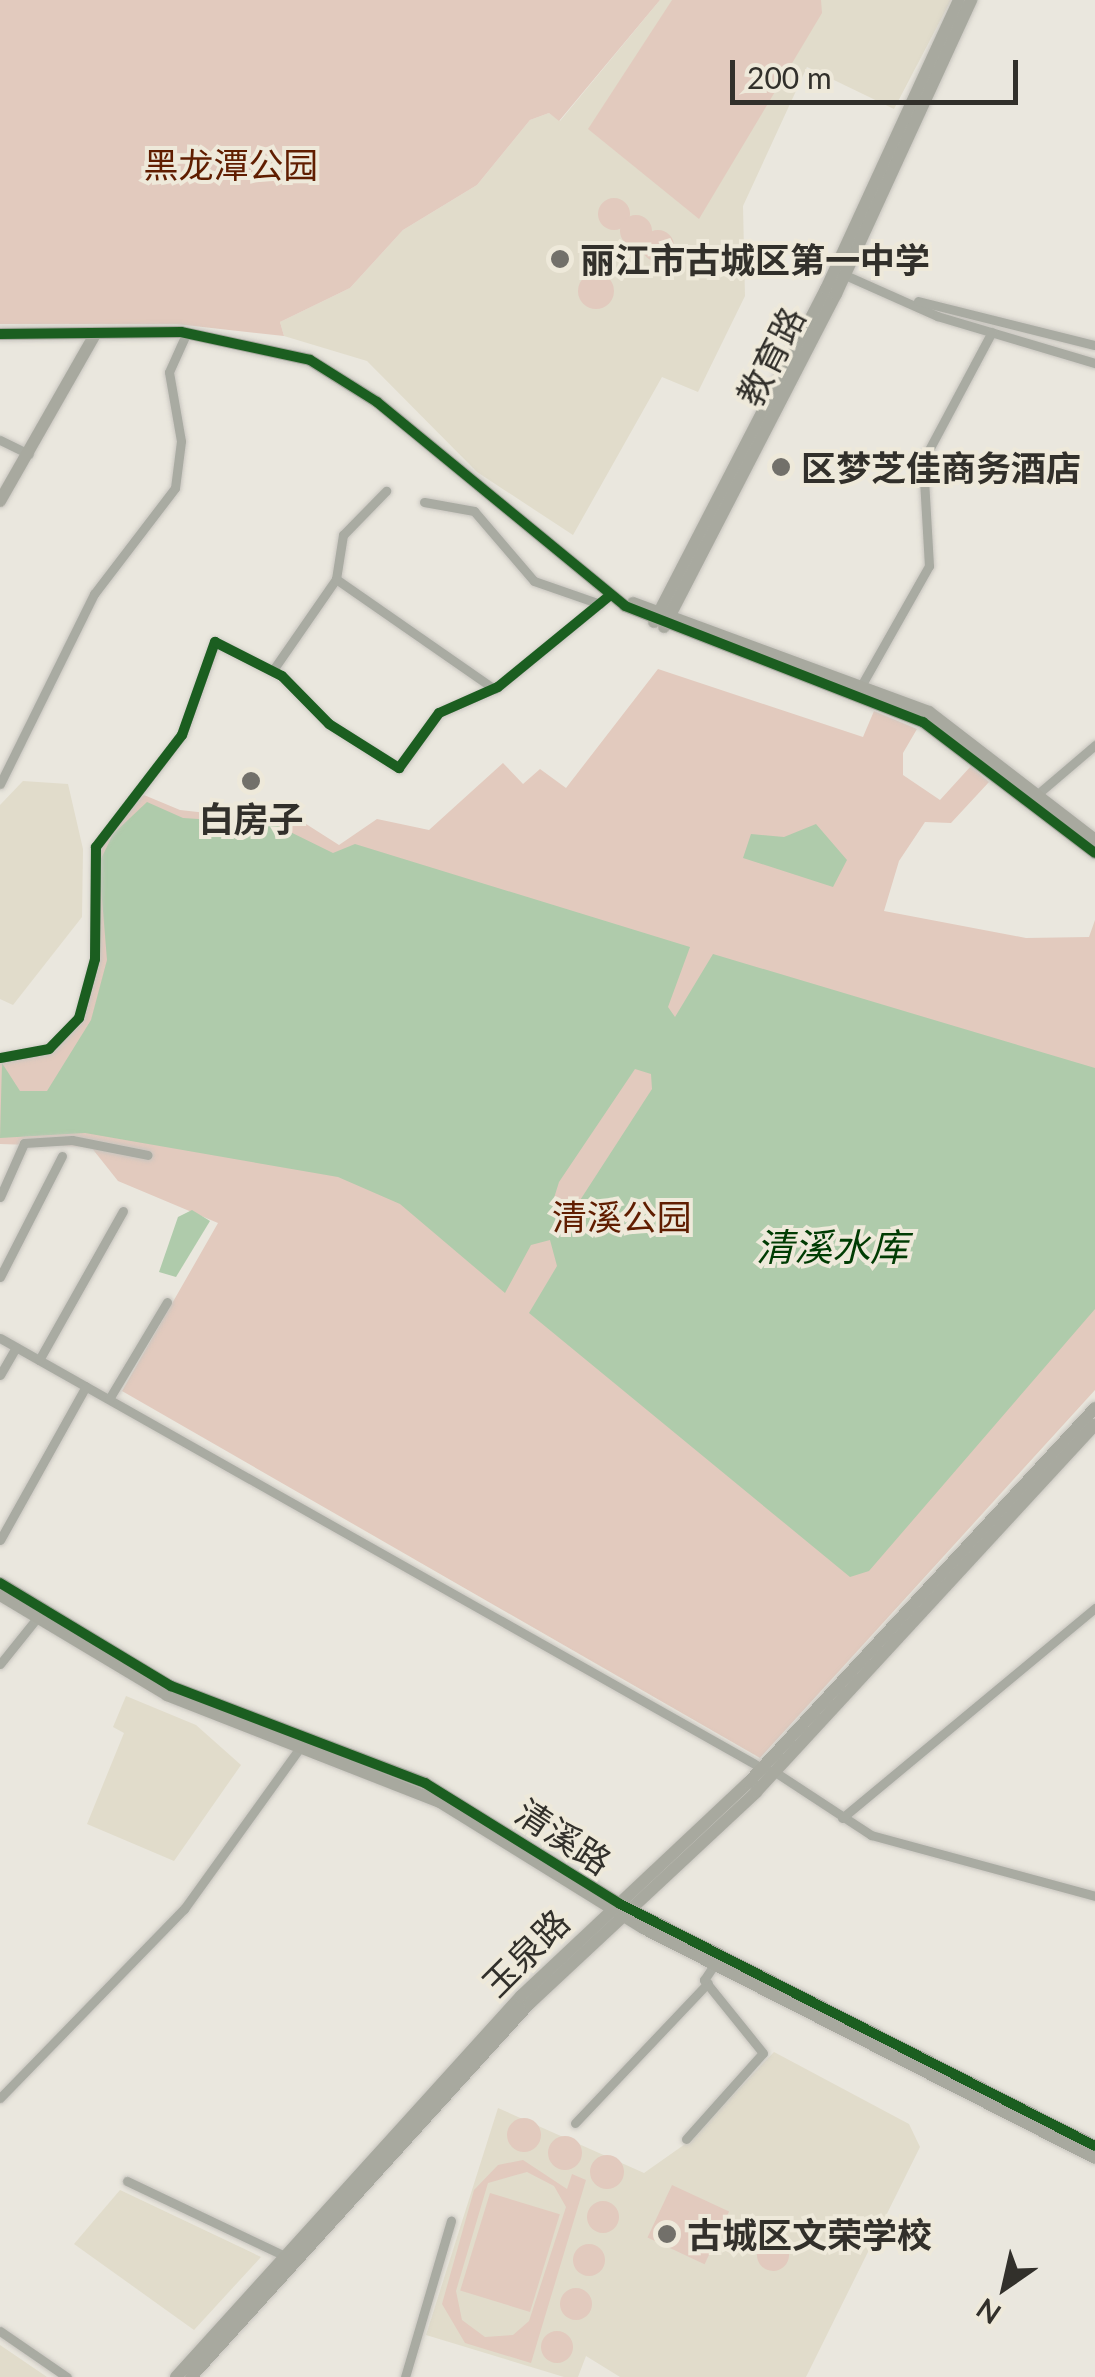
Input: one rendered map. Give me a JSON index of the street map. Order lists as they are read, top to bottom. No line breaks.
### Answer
{"streets":{"street":["教育路","清溪路","玉泉路"]},"crossings":[["清溪路","玉泉路"]],"water":["清溪水库"],"parks":["黑龙潭公园","清溪公园"],"places":["丽江市古城区第一中学","区梦芝佳商务酒店","白房子","古城区文荣学校"],"scale_bar":"200 m","north":"bottom left"}
